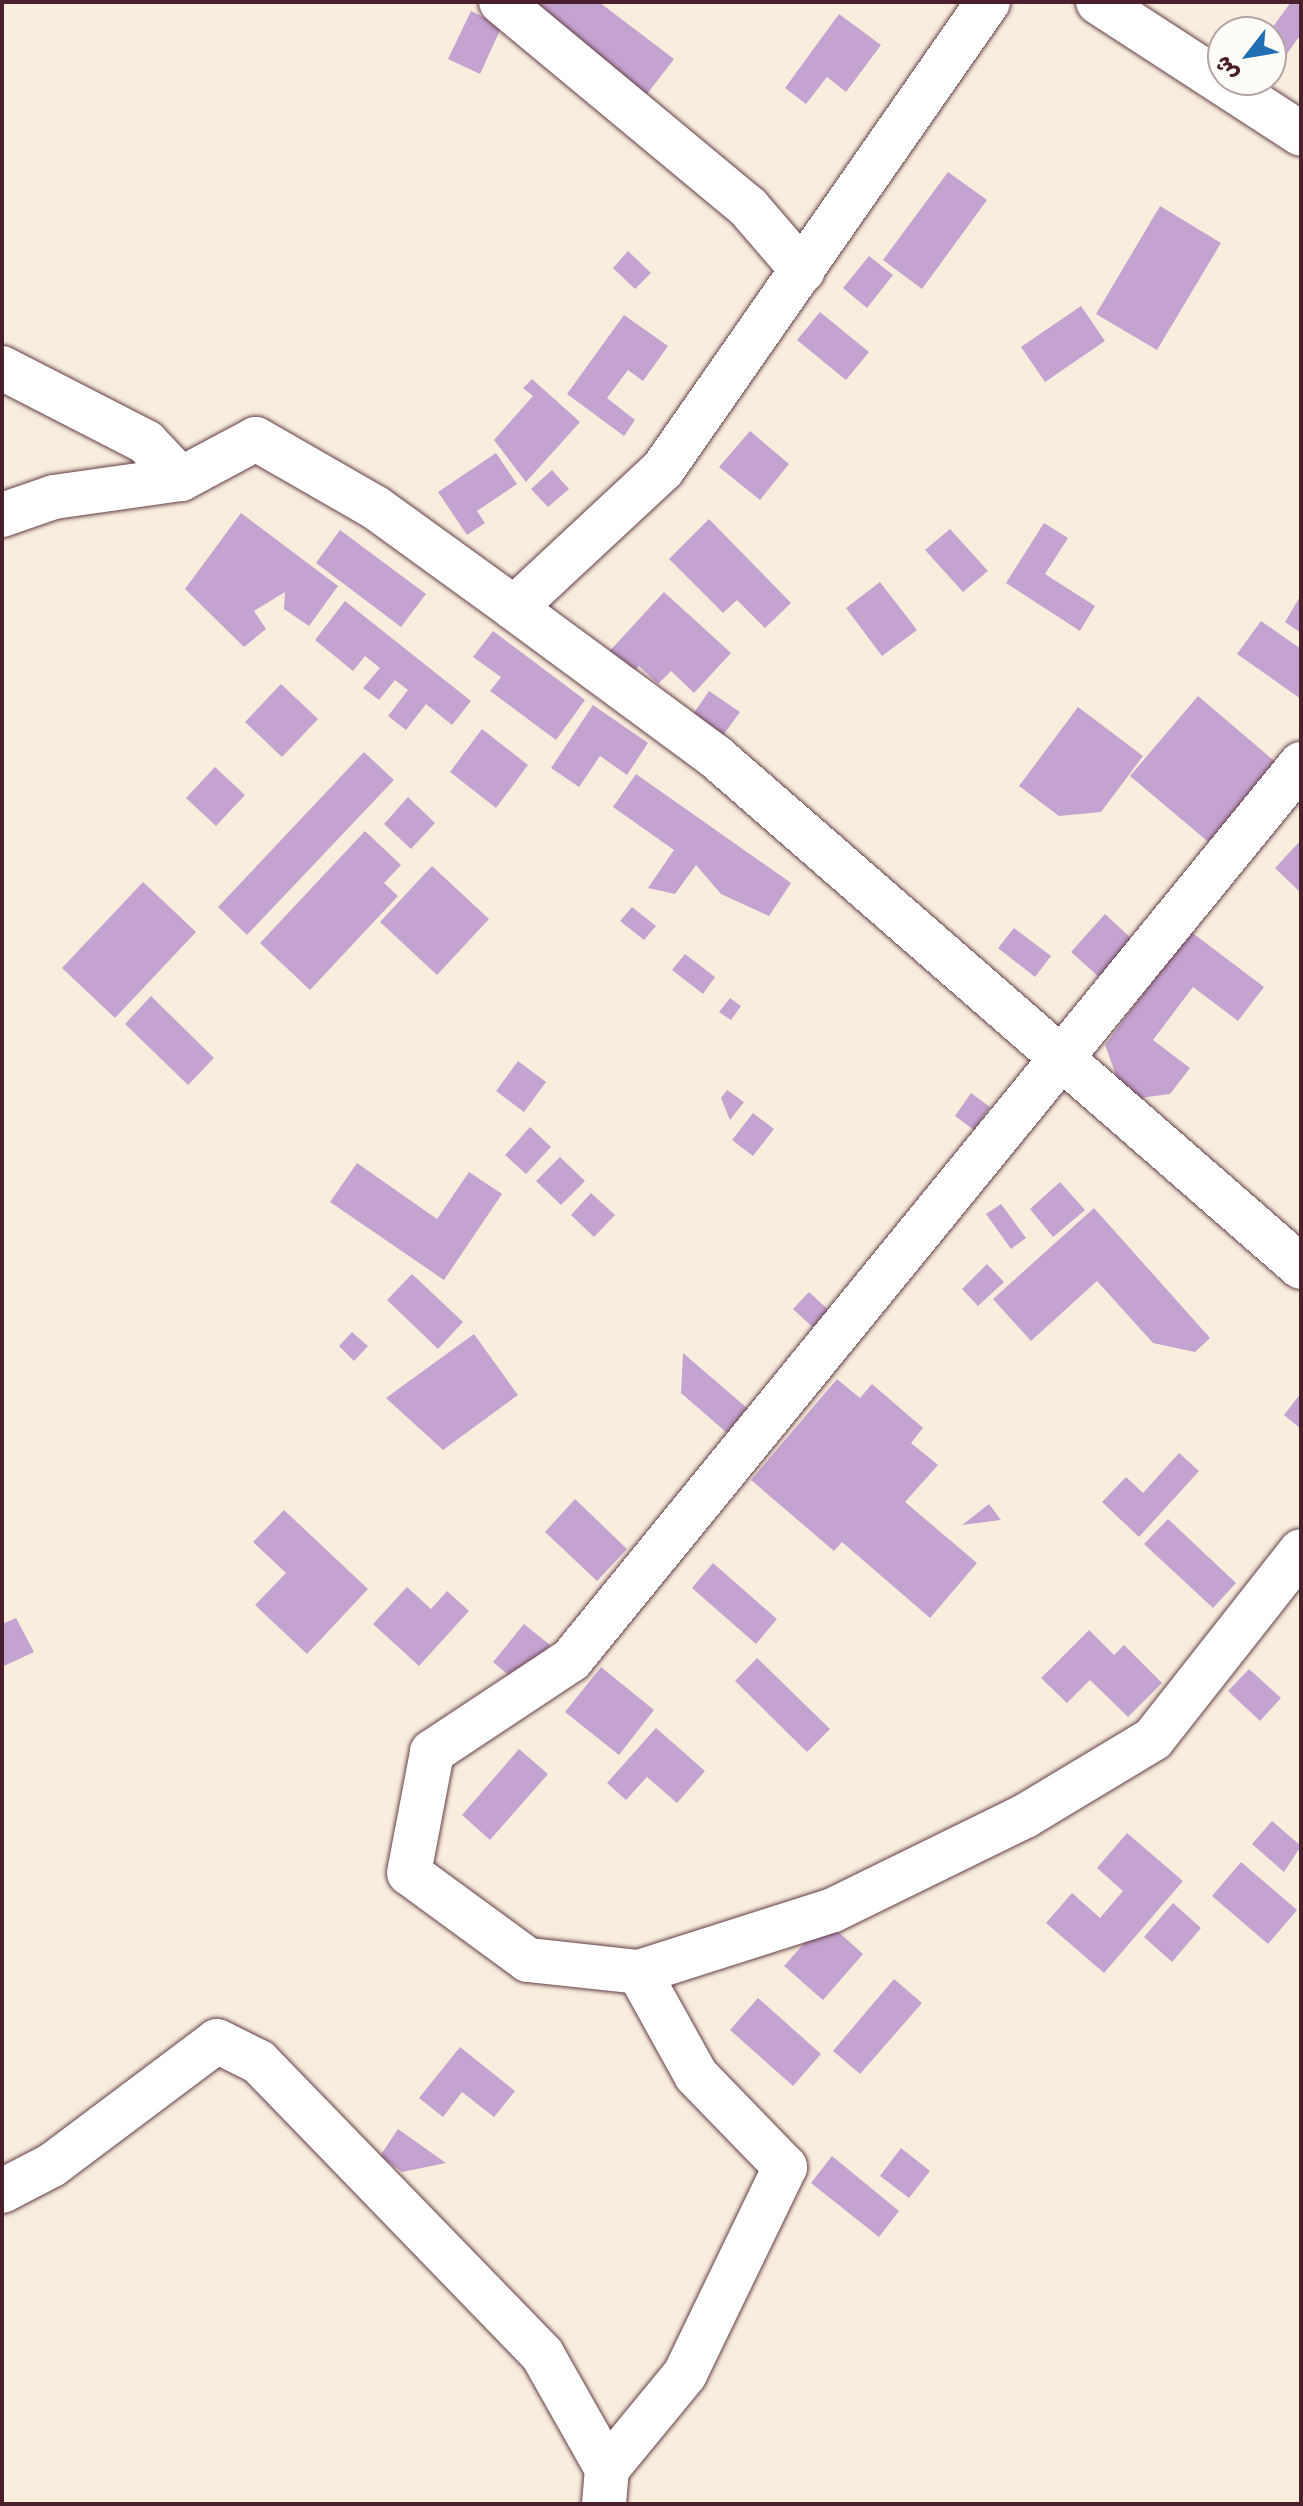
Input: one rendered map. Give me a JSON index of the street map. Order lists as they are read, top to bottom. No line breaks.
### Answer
{"north":"bottom left"}
